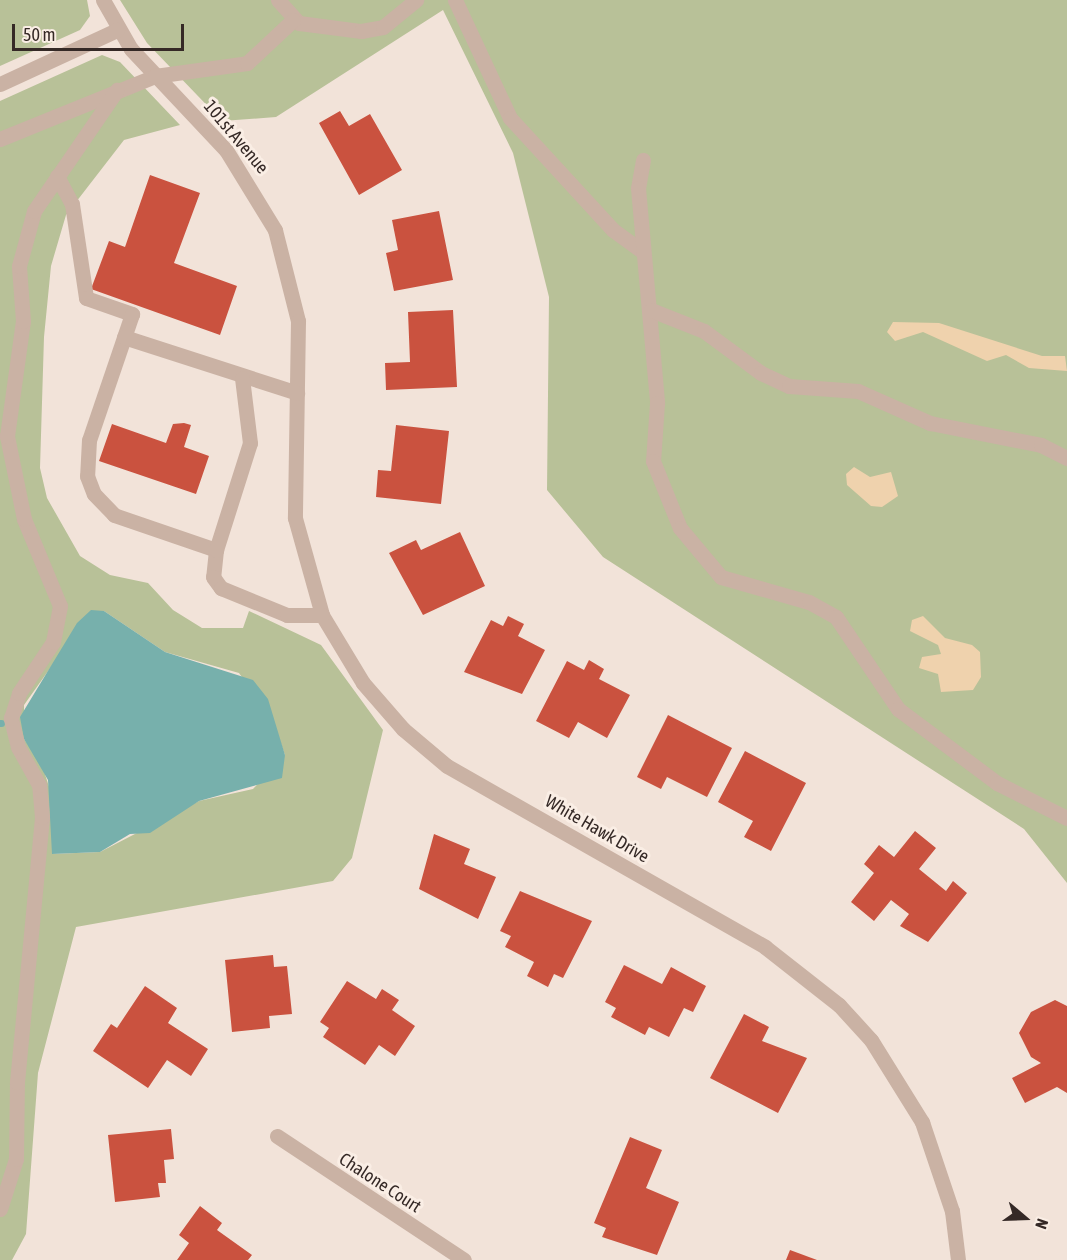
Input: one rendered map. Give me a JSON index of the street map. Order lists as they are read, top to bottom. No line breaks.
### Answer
{"streets":{"street":["101st Avenue","White Hawk Drive","Chalone Court"]},"crossings":[["101st Avenue","White Hawk Drive"]],"scale_bar":"50 m","north":"right"}
